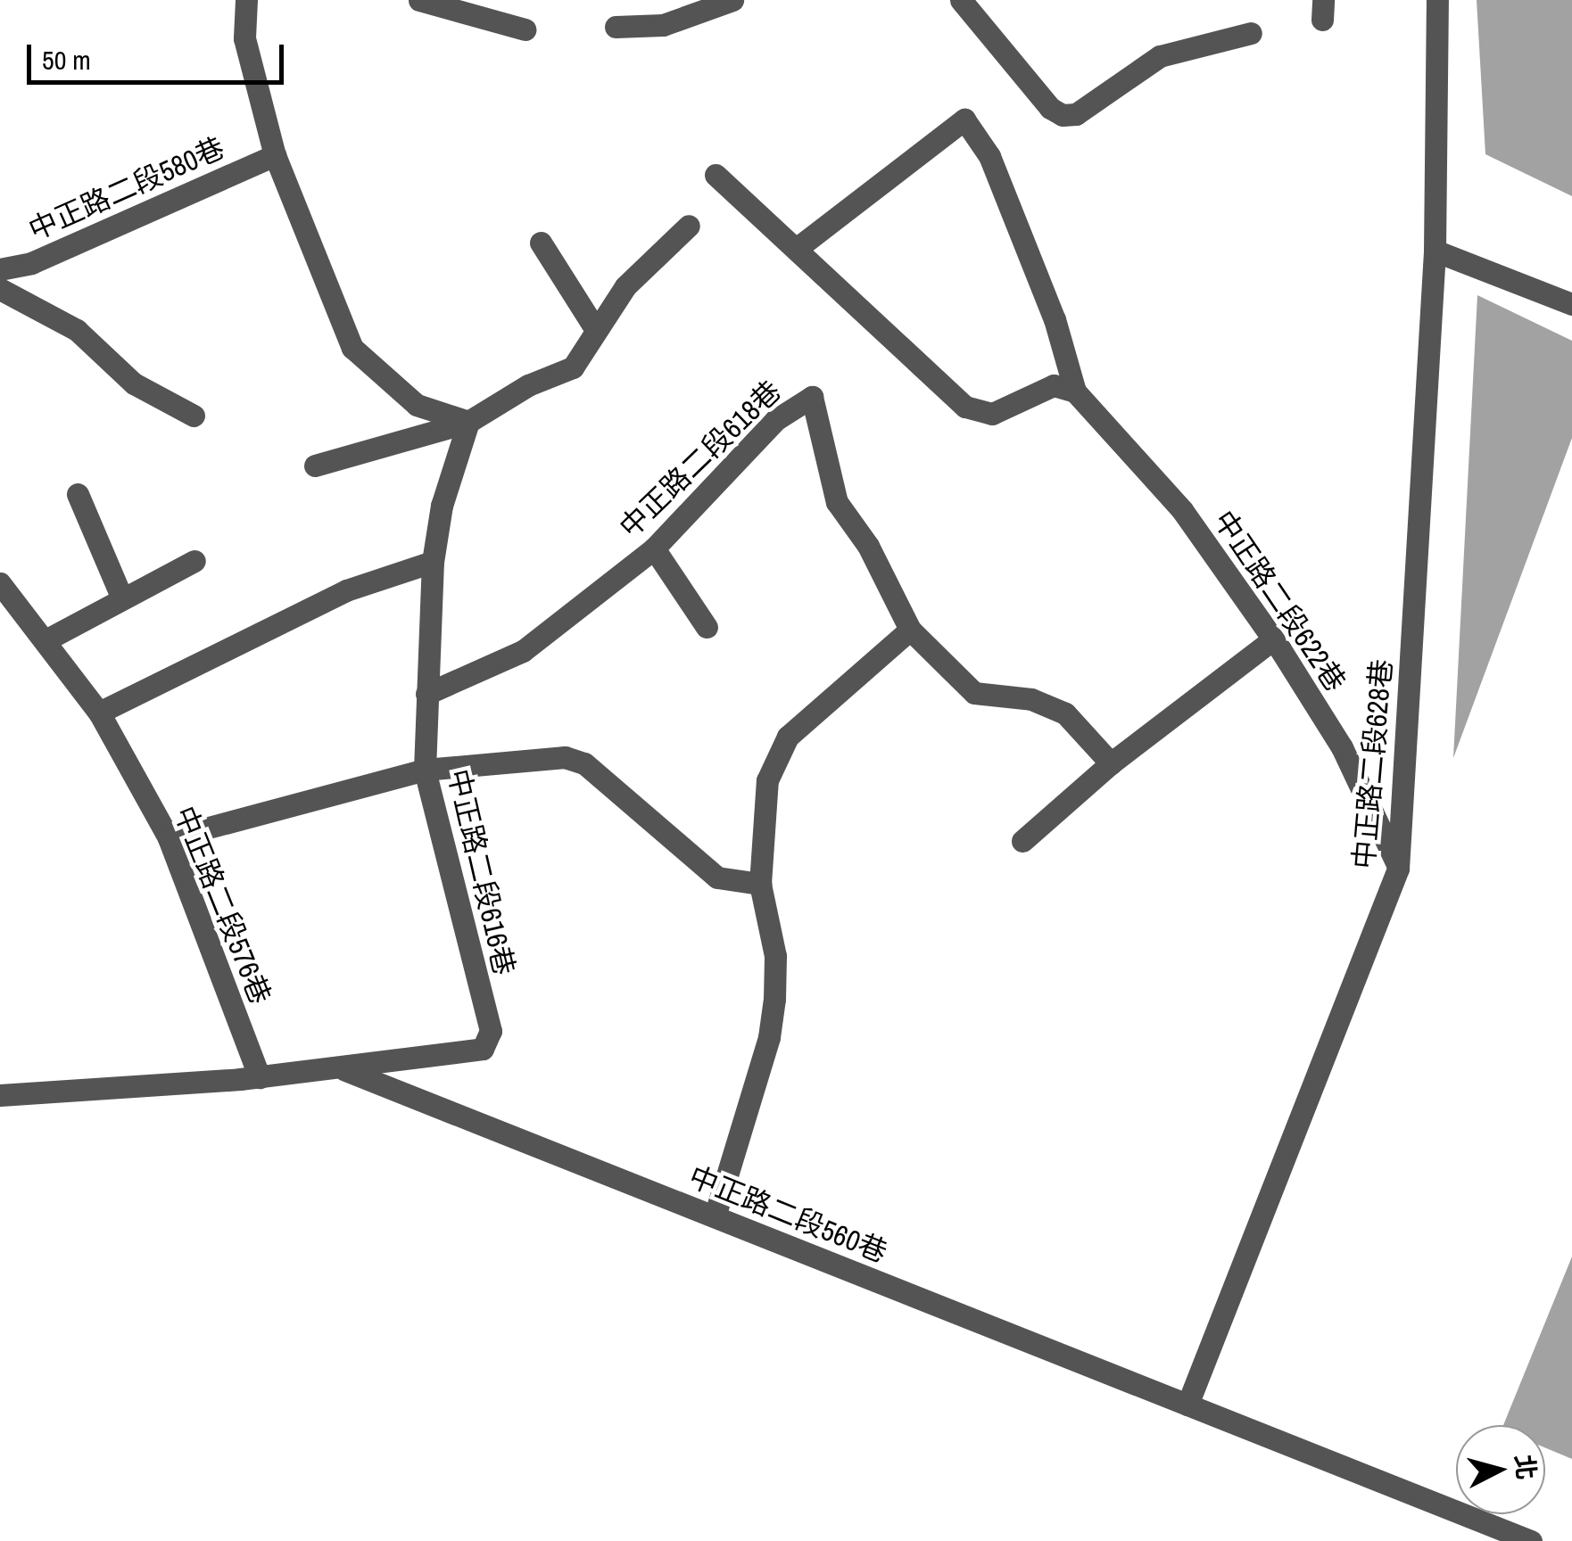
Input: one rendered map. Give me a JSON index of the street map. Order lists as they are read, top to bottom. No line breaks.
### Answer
{"streets":{"street":["中正路二段580巷","中正路二段618巷","中正路二段622巷","中正路二段628巷","中正路二段616巷","中正路二段576巷","中正路二段560巷"]},"crossings":[["中正路二段618巷","中正路二段616巷"],["中正路二段622巷","中正路二段628巷"],["中正路二段628巷","中正路二段560巷"],["中正路二段616巷","中正路二段560巷"],["中正路二段576巷","中正路二段560巷"]],"scale_bar":"50 m","north":"right"}
